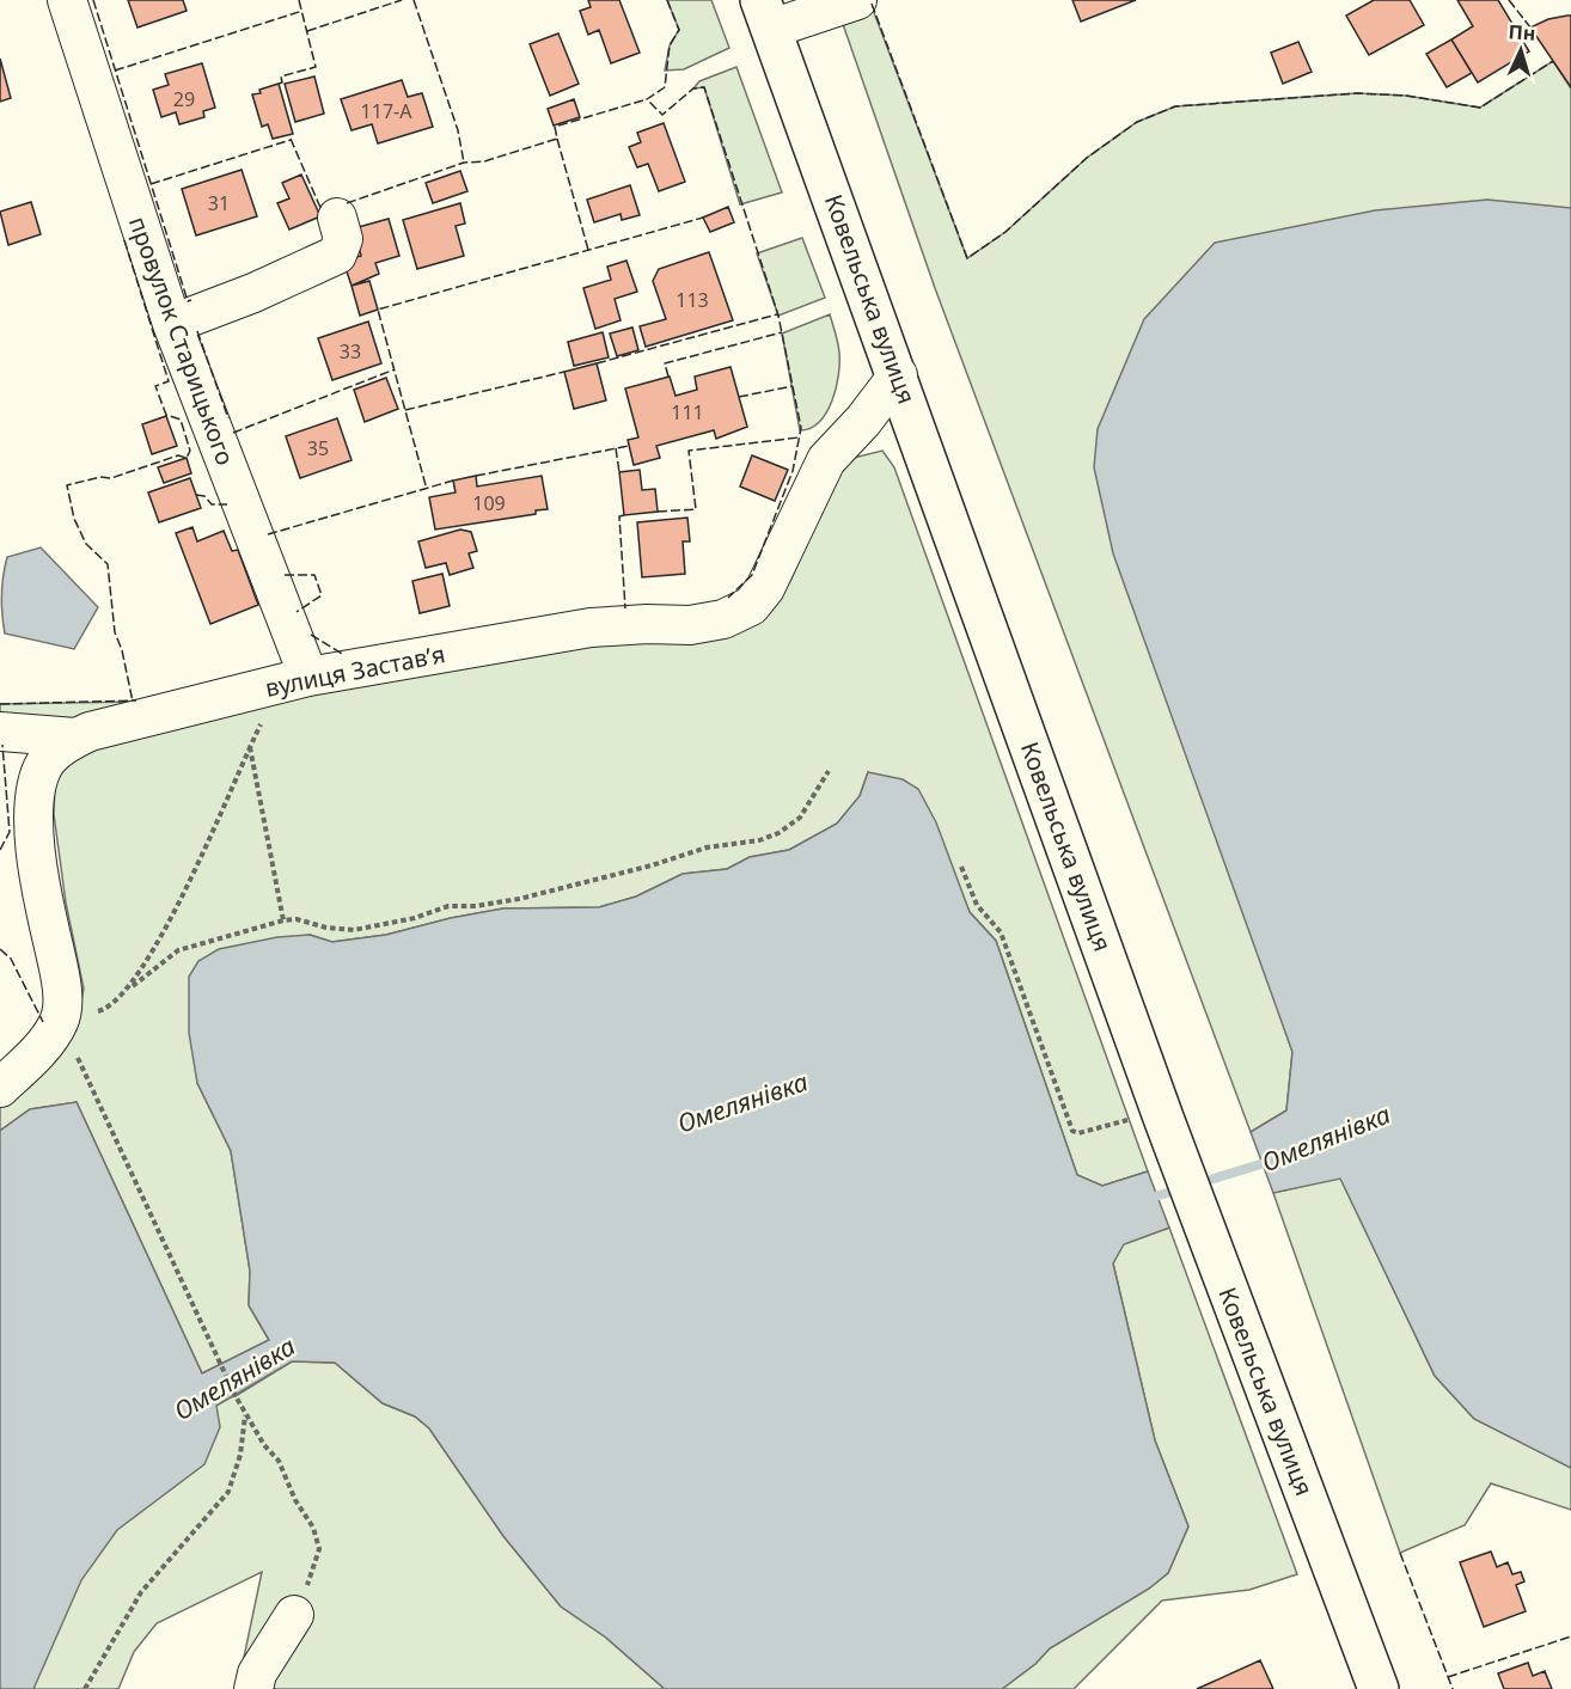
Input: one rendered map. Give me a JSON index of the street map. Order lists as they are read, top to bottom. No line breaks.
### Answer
{"streets":{"main road":["Ковельська вулиця"],"street":["провулок Старицького","вулиця Заставʼя"]},"crossings":[["Ковельська вулиця","вулиця Заставʼя"],["провулок Старицького","вулиця Заставʼя"]],"water":["Омелянівка"],"house_numbers":["29","117-А","31","113","33","111","35","109"],"north":"top"}
